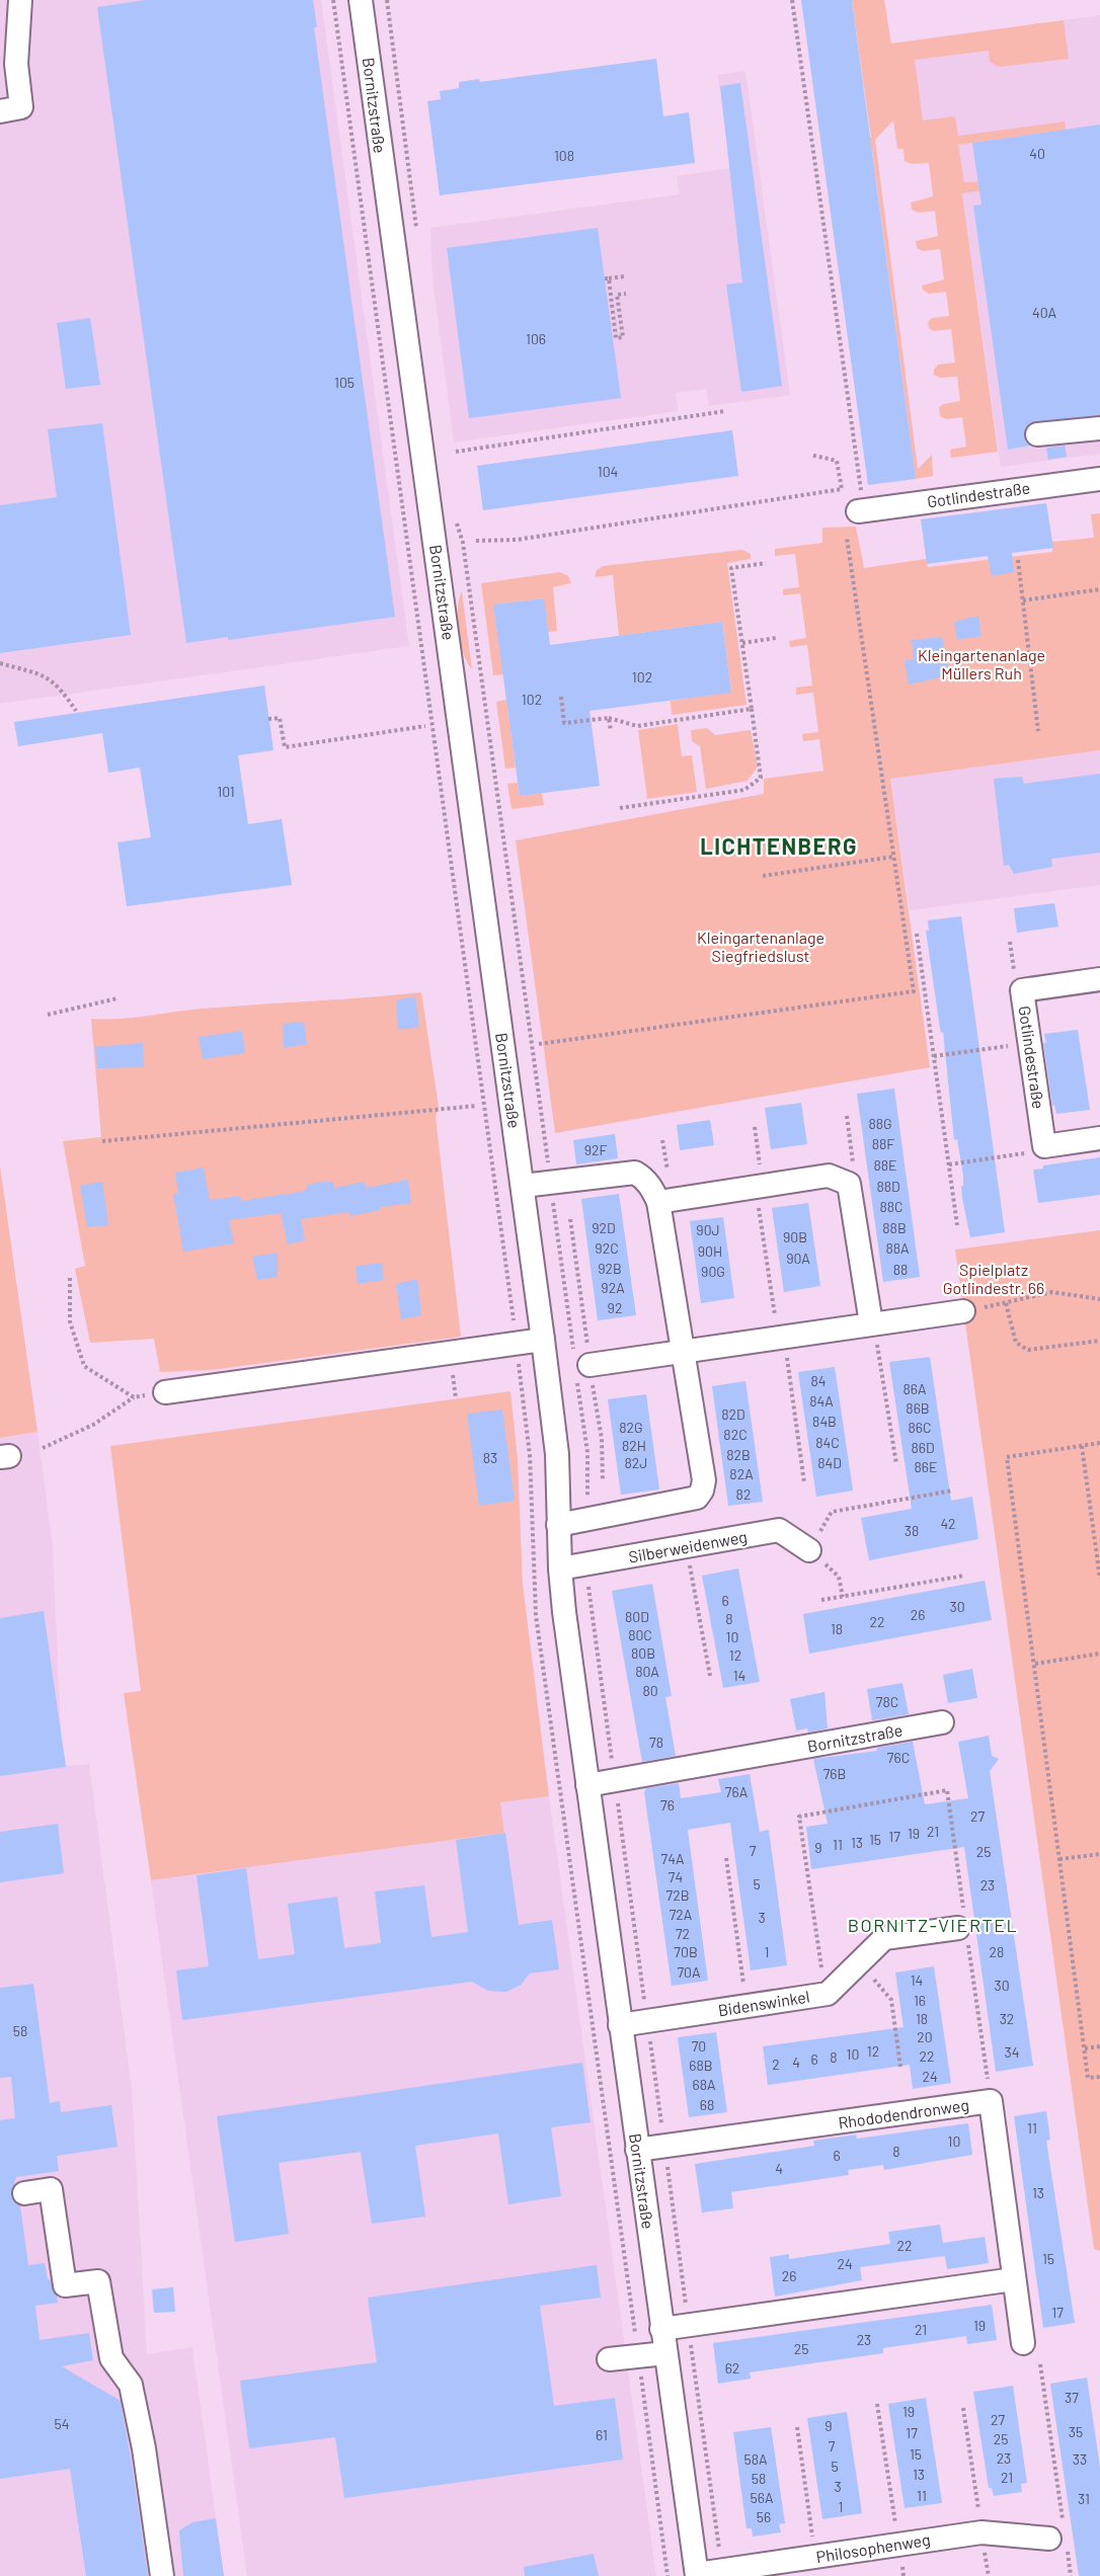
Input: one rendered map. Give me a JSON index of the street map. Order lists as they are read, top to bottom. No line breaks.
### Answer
{"streets":{"street":["Bornitzstraße","Gotlindestraße","Silberweidenweg","Bidenswinkel","Rhododendronweg","Philosophenweg"]},"crossings":[["Bornitzstraße","Silberweidenweg"],["Bornitzstraße","Bidenswinkel"],["Bornitzstraße","Rhododendronweg"],["Bornitzstraße","Philosophenweg"]],"districts":["LICHTENBERG","BORNITZ-VIERTEL"],"parks":["Kleingartenanlage Müllers Ruh","Kleingartenanlage Siegfriedslust","Spielplatz Gotlindestr. 66"],"house_numbers":["40","108","40A","106","105","104","102","102","101","88G","88F","92F","88E","88D","88C","92D","88B","90J","90B","92C","88A","90H","90A","92B","88","90G","92A","92","84","86A","84A","86B","82D","84B","82G","86C","82C","84C","82H","86D","82B","83","82J","84D","86E","82A","82","42","38","6","30","26","80D","8","22","18","80C","10","80B","12","80A","14","80","78C","78","76C","76B","76A","76","27","21","19","17","15","13","11","9","7","25","74A","74","5","23","72B","72A","3","72","70B","1","28","70A","14","30","16","18","32","58","20","70","12","34","10","22","8","6","4","2","68B","24","68A","68","11","10","8","6","4","13","22","15","24","26","17","19","21","23","25","62","37","19","27","54","9","35","17","61","25","7","15","23","58A","33","5","13","21","58","3","11","56A","31","1","56"]}
